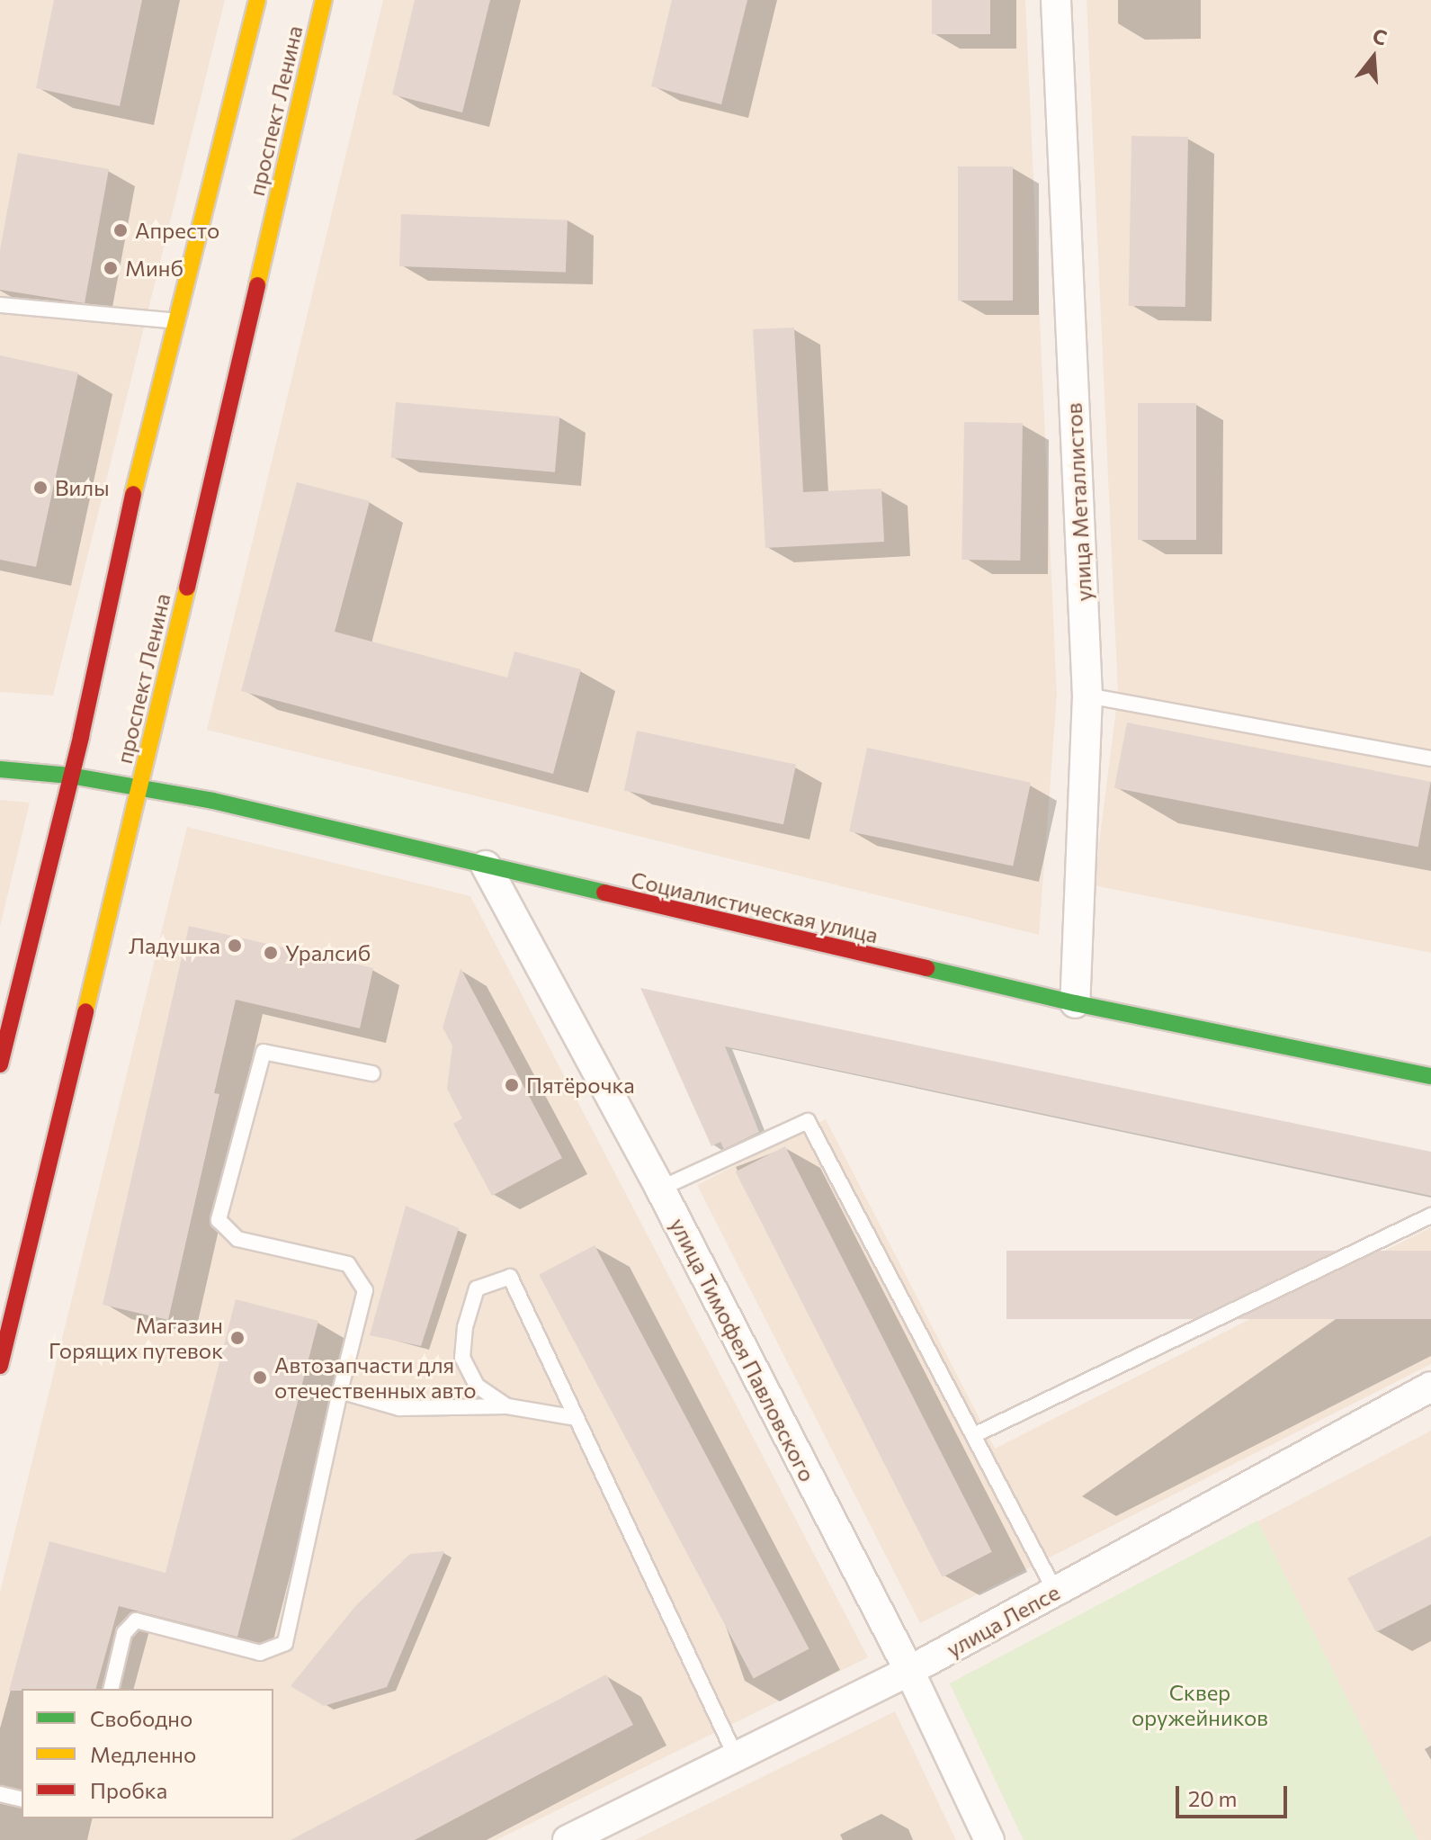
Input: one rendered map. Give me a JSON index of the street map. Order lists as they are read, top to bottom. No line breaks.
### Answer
{"streets":{"main road":["проспект Ленина","Социалистическая улица"],"street":["улица Металлистов","улица Тимофея Павловского","улица Лепсе"]},"crossings":[["проспект Ленина","Социалистическая улица"],["улица Металлистов","Социалистическая улица"],["Социалистическая улица","улица Тимофея Павловского"],["улица Тимофея Павловского","улица Лепсе"]],"parks":["Сквер оружейников"],"places":["Апресто","Минб","Вилы","Ладушка","Уралсиб","Пятёрочка","Магазин Горящих путевок","Автозапчасти для отечественных авто"],"legend":["Свободно","Медленно","Пробка"],"scale_bar":"20 m","north":"top"}
